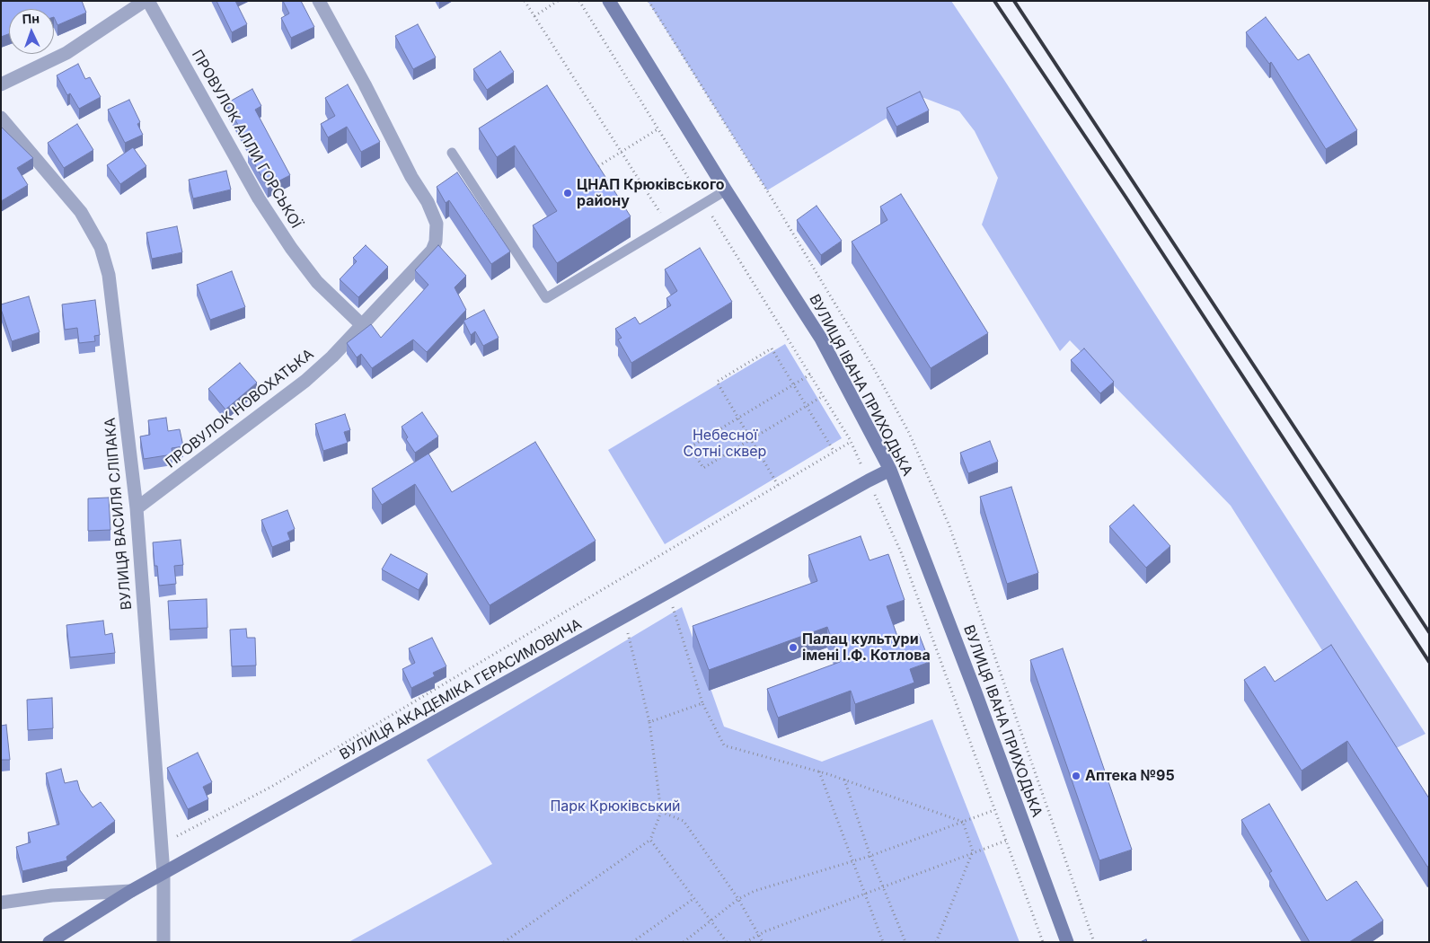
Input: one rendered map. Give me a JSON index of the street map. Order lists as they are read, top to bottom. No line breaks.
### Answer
{"streets":{"main road":["ВУЛИЦЯ ІВАНА ПРИХОДЬКА","ВУЛИЦЯ АКАДЕМІКА ГЕРАСИМОВИЧА"],"street":["ПРОВУЛОК АЛЛИ ГОРСЬКОЇ","ПРОВУЛОК НОВОХАТЬКА","ВУЛИЦЯ ВАСИЛЯ СЛІПАКА"]},"crossings":[["ПРОВУЛОК АЛЛИ ГОРСЬКОЇ","ПРОВУЛОК НОВОХАТЬКА"],["ВУЛИЦЯ ІВАНА ПРИХОДЬКА","ВУЛИЦЯ АКАДЕМІКА ГЕРАСИМОВИЧА"],["ПРОВУЛОК НОВОХАТЬКА","ВУЛИЦЯ ВАСИЛЯ СЛІПАКА"],["ВУЛИЦЯ ВАСИЛЯ СЛІПАКА","ВУЛИЦЯ АКАДЕМІКА ГЕРАСИМОВИЧА"]],"parks":["Небесної Сотні сквер","Парк Крюківський"],"places":["ЦНАП Крюківського району","Палац культури імені І.Ф. Котлова","Аптека №95"],"north":"top"}
